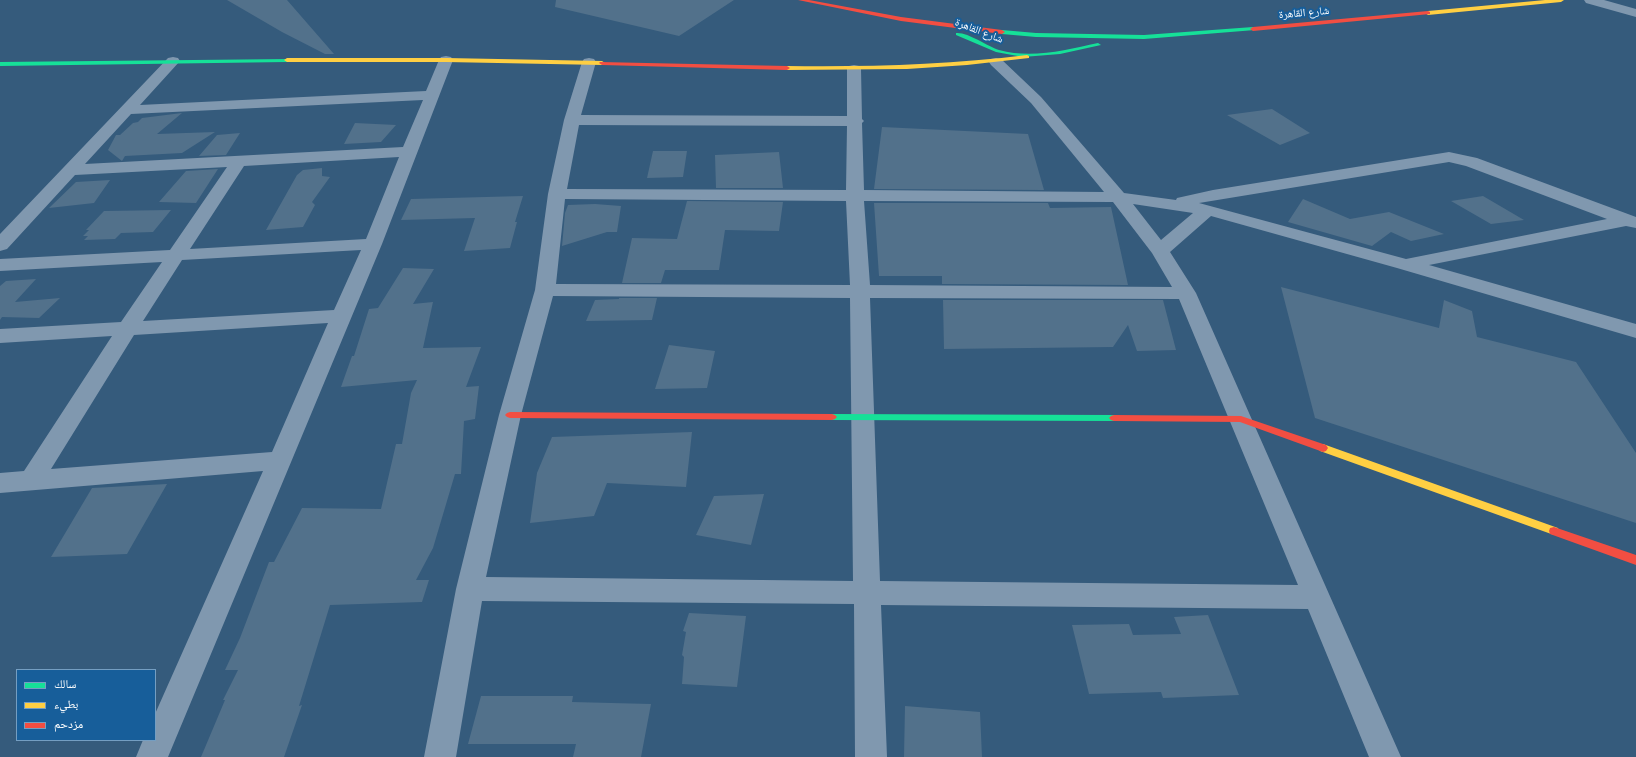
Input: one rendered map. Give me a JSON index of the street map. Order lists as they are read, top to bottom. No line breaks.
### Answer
{"streets":{"main road":["شارع القاهرة"]},"legend":["سالك","بطيء","مزدحم"]}
